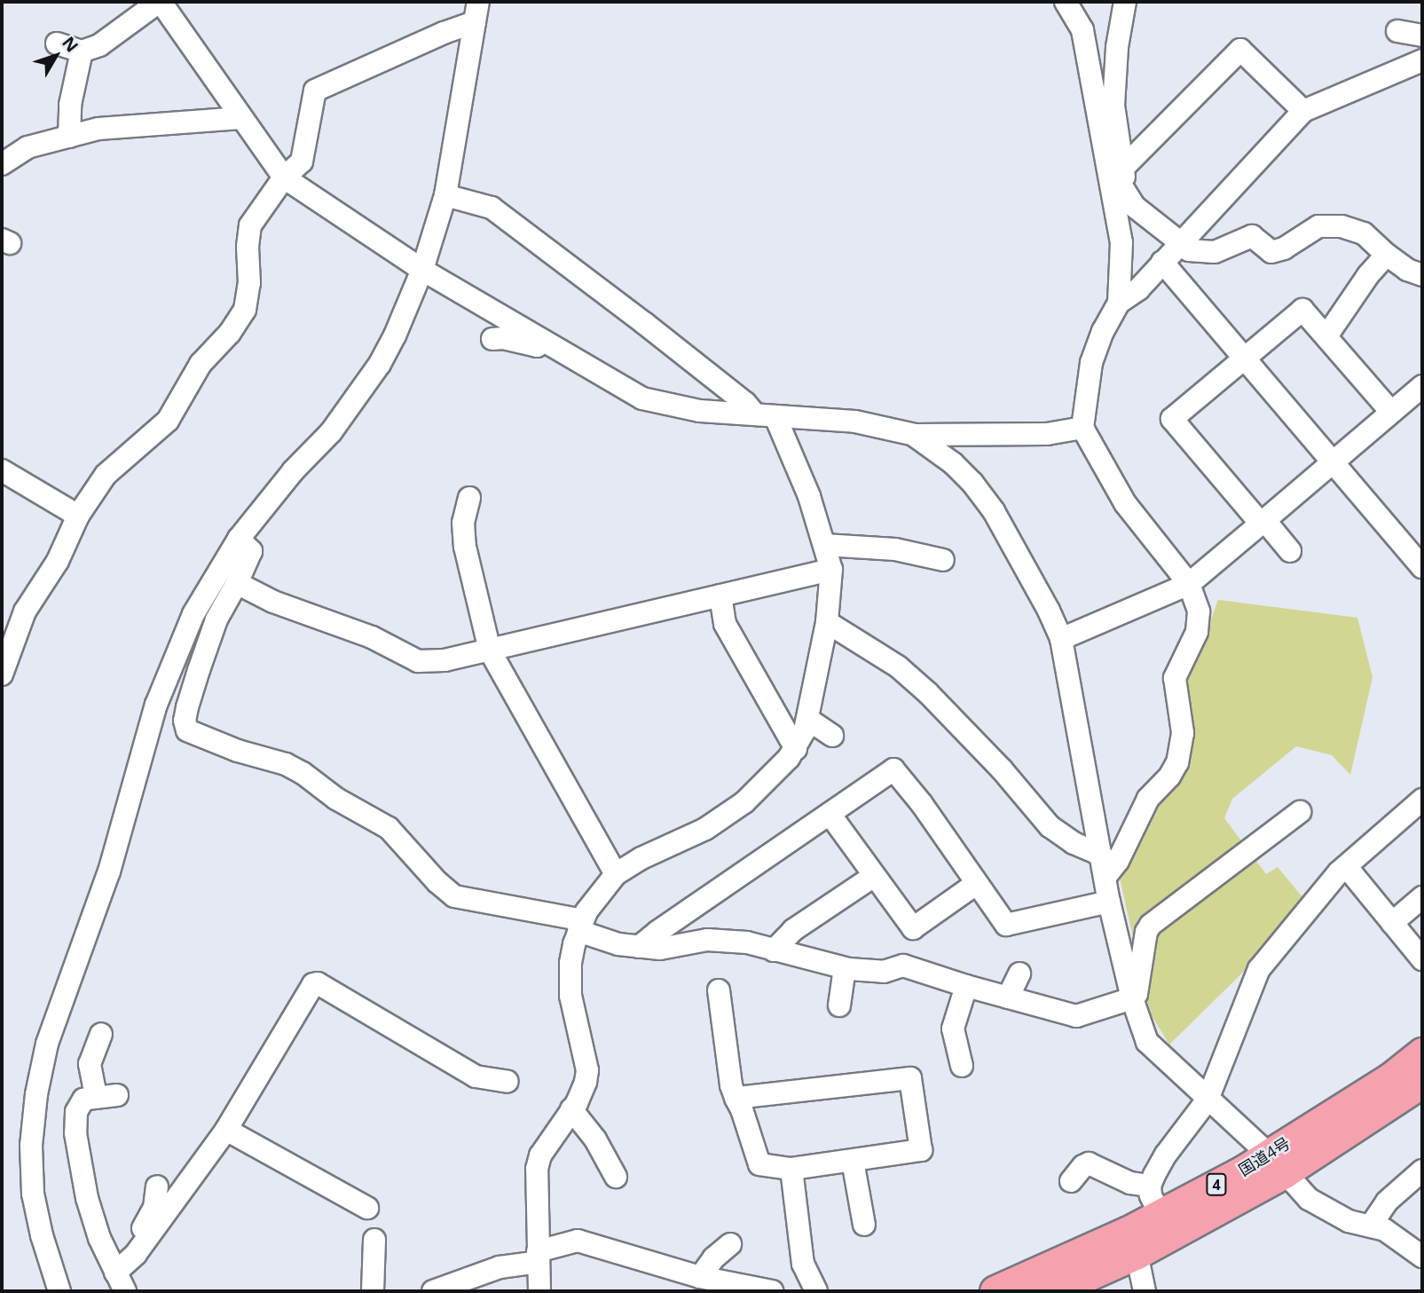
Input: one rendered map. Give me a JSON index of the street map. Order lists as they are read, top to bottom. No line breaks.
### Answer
{"streets":{"highway":["国道4号","4"]},"north":"top right"}
